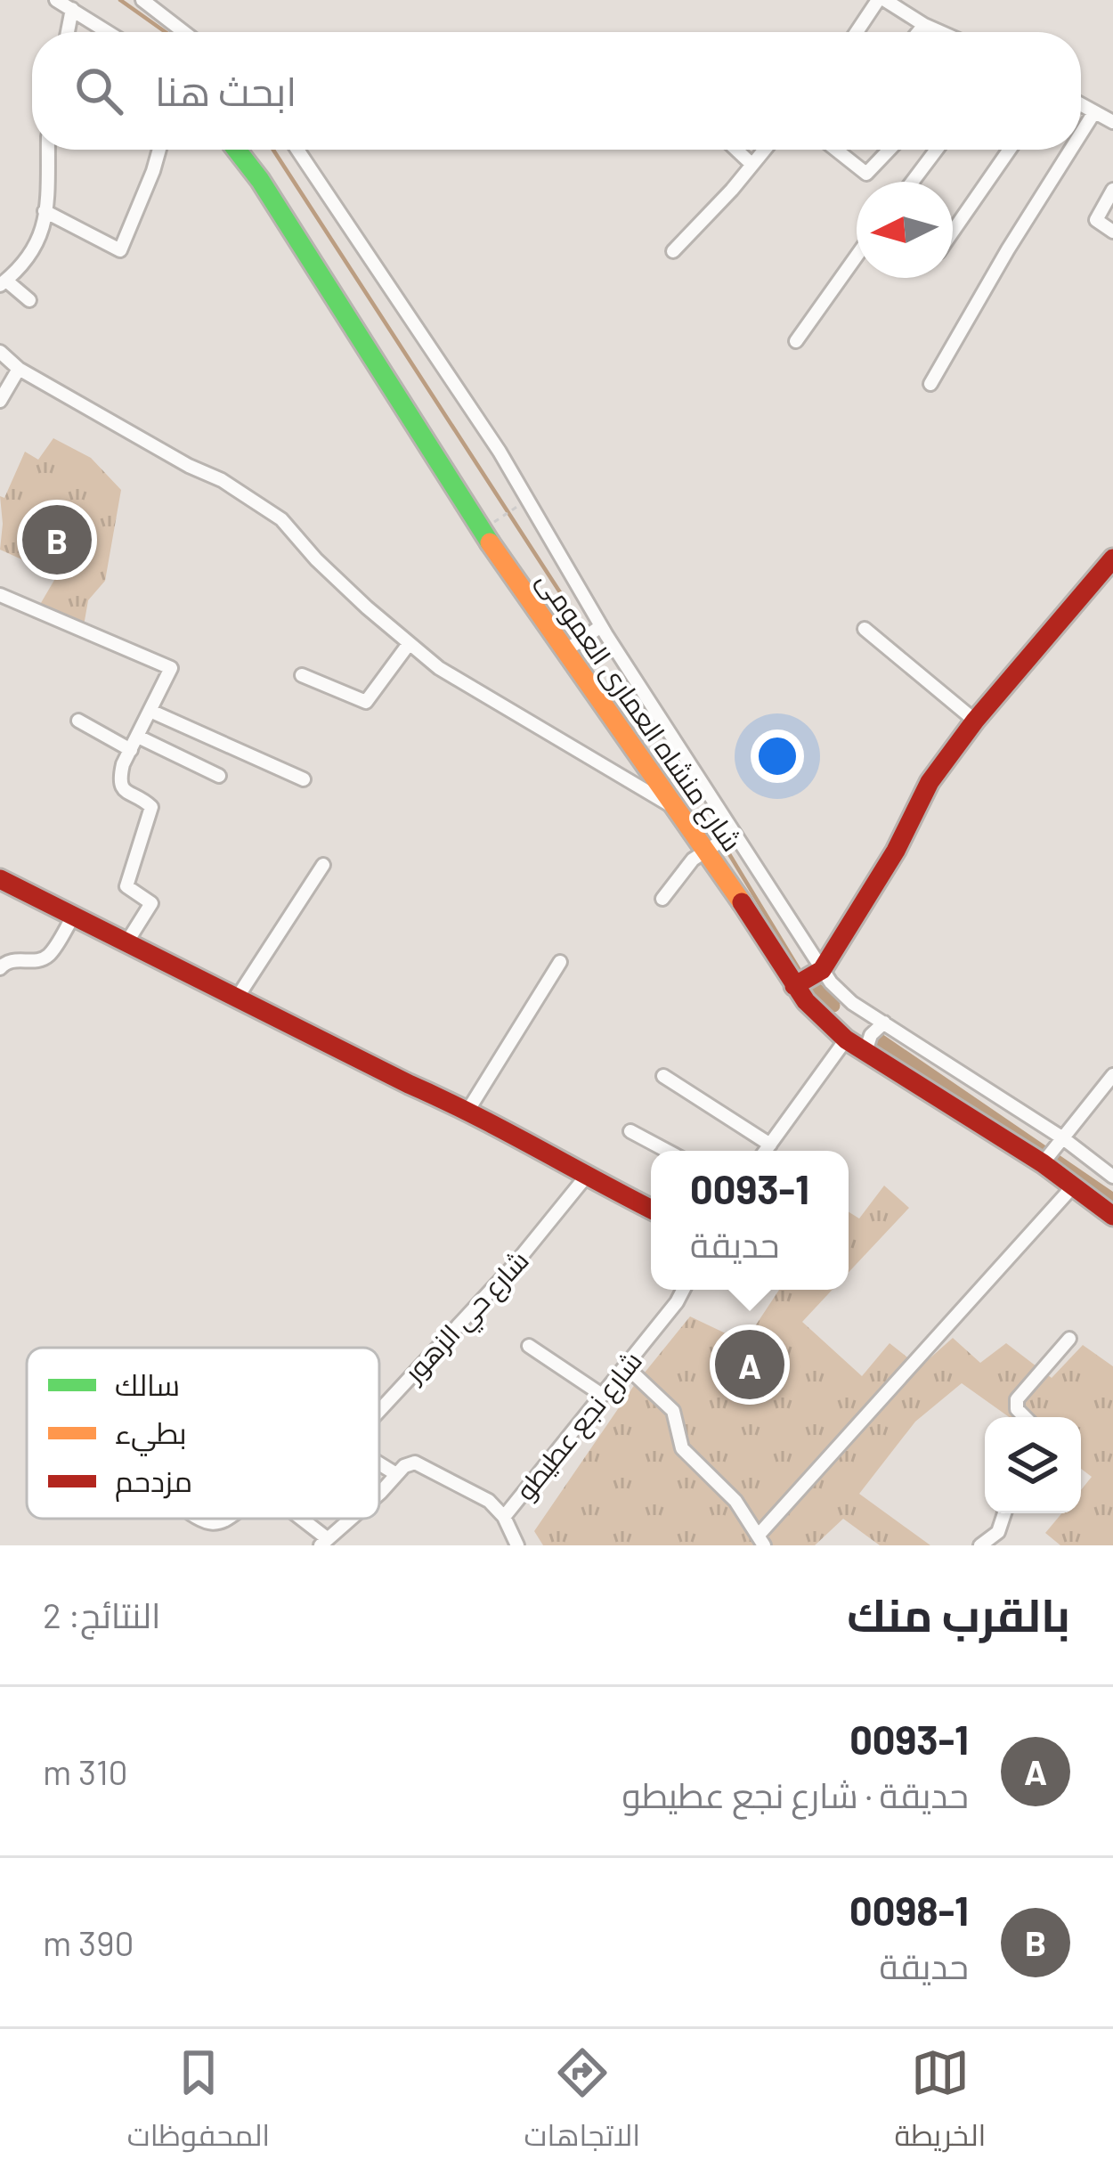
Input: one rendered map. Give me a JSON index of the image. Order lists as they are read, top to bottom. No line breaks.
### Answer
{"streets":{"street":["شارع منشاه العمارى العمومى","شارع حي الزهور","شارع نجع عطيطو"]},"legend":["سالك","بطيء","مزدحم"],"north":"left","page":{"search":"ابحث هنا","pins":["B","A"],"popup":["0093-1","حديقة"],"heading":["بالقرب منك","النتائج: 2"],"list":[{"mark":"A","name":"0093-1","note":"حديقة · شارع نجع عطيطو","value":"310 m"},{"mark":"B","name":"0098-1","note":"حديقة","value":"390 m"}],"nav":["الخريطة","الاتجاهات","المحفوظات"]}}
